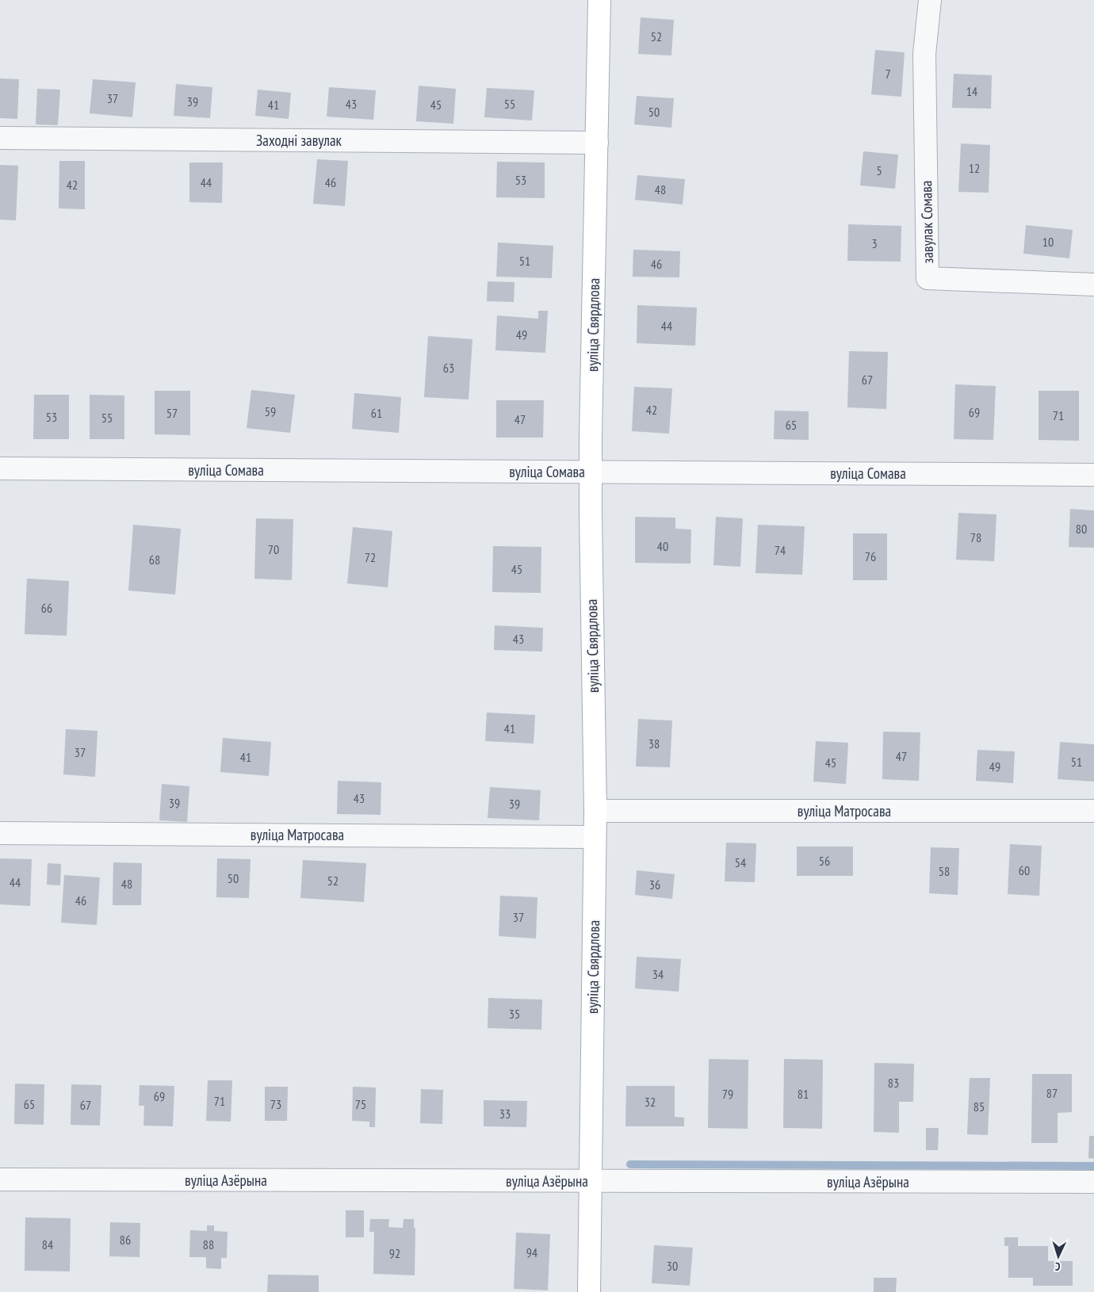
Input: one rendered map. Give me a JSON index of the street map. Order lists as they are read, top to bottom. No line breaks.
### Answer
{"streets":{"main road":["вуліца Свярдлова"],"street":["Заходні завулак","завулак Сомава","вуліца Сомава","вуліца Матросава","вуліца Азёрына"]},"crossings":[["Заходні завулак","вуліца Свярдлова"],["вуліца Свярдлова","вуліца Сомава"],["вуліца Свярдлова","вуліца Матросава"],["вуліца Свярдлова","вуліца Азёрына"]],"house_numbers":["52","7","14","37","39","43","55","41","45","50","12","5","53","44","46","42","48","10","3","51","46","44","49","63","67","42","59","69","57","61","71","53","55","47","65","80","78","40","70","74","76","72","68","45","66","43","41","38","37","47","41","51","45","49","43","39","39","56","54","60","58","50","52","44","48","36","46","37","34","35","83","87","79","81","69","71","32","65","73","75","67","85","33","86","84","88","94","92","30"],"north":"bottom"}
